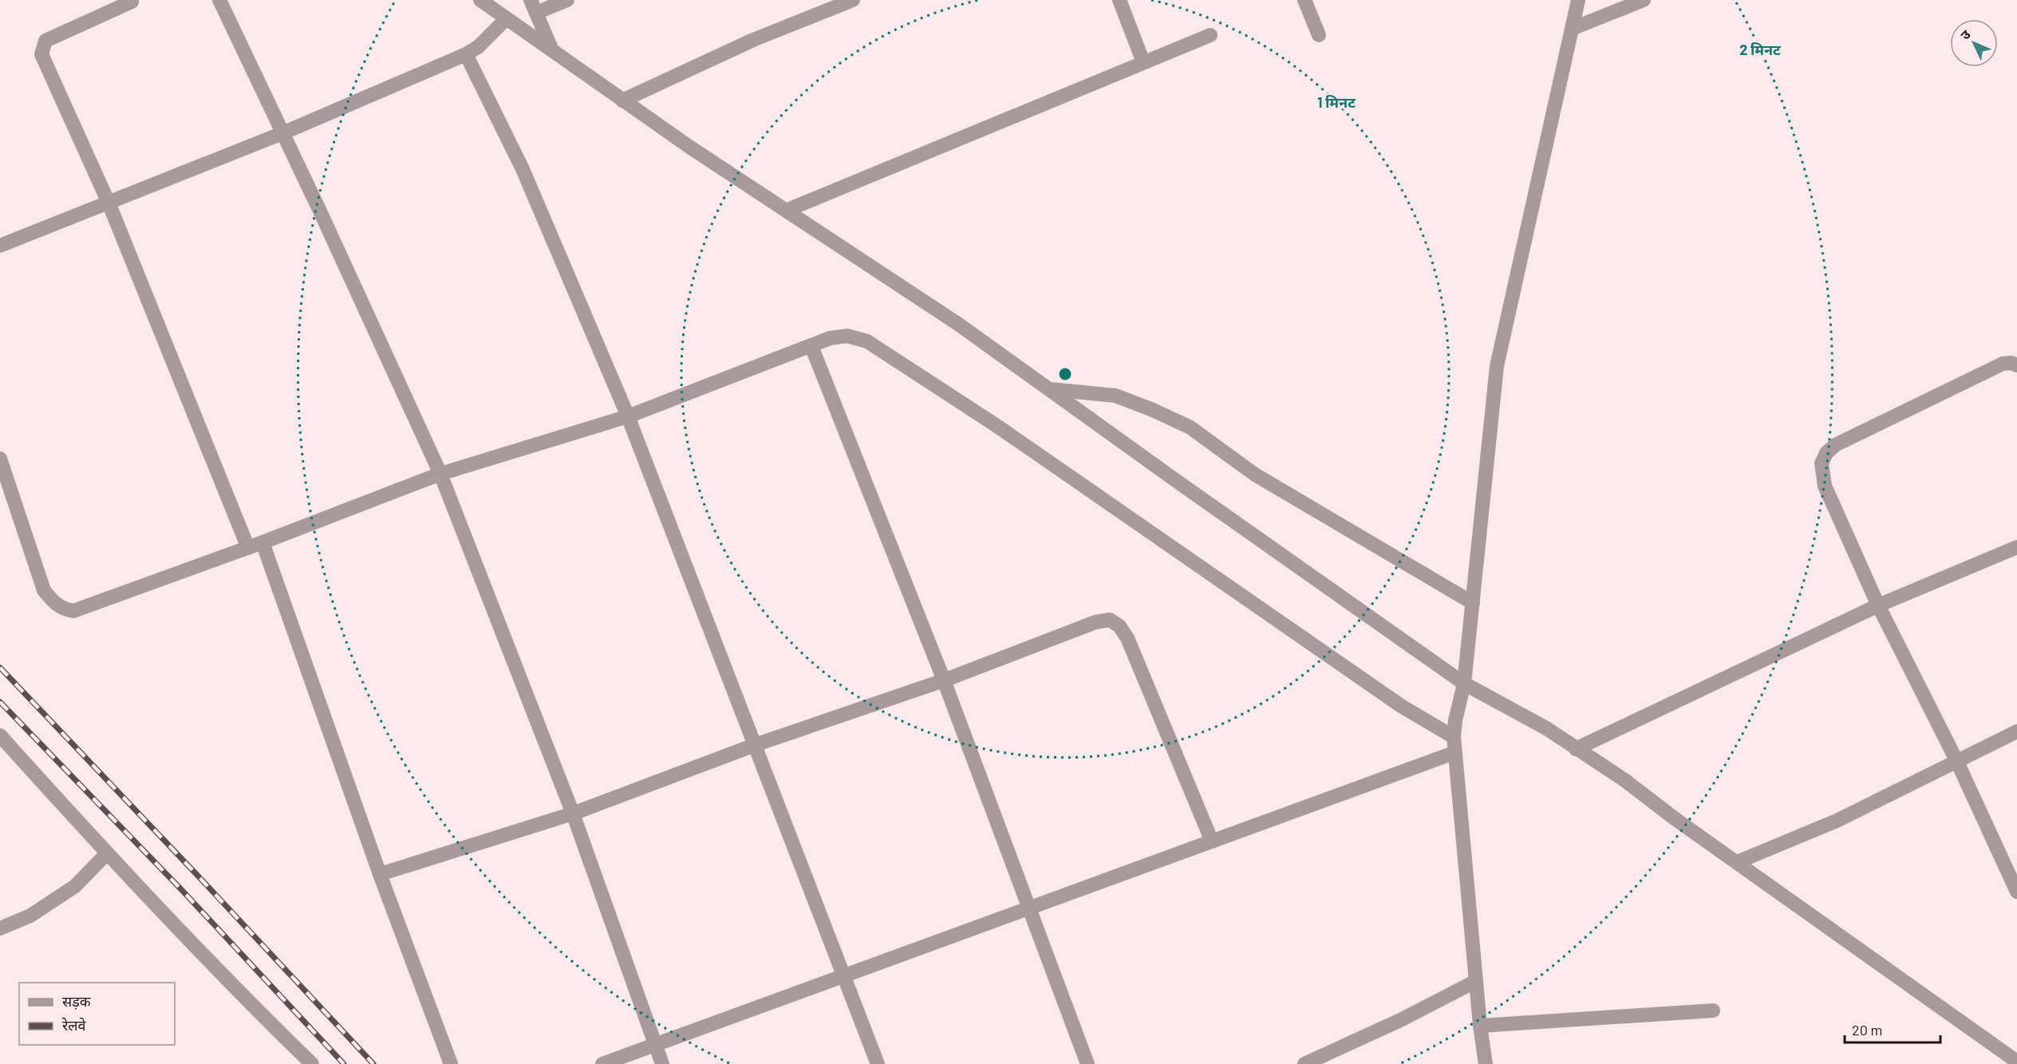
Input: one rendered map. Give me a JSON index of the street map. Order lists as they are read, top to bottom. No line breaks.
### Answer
{"legend":["सड़क","रेलवे"],"scale_bar":"20 m","north":"top left","rings":["2 मिनट","1 मिनट"]}
